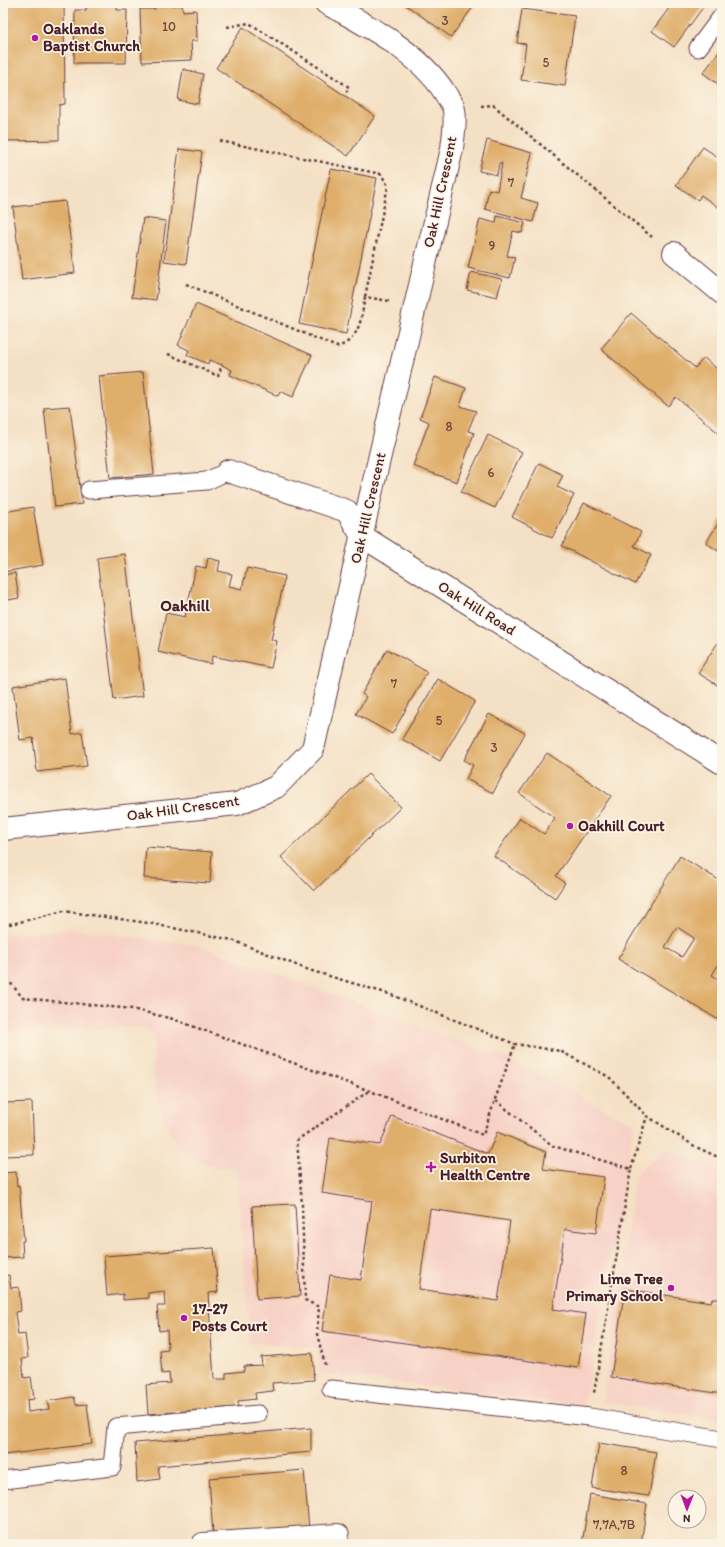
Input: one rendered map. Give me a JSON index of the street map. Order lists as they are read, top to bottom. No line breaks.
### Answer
{"streets":{"street":["Oak Hill Crescent","Oak Hill Road"]},"crossings":[["Oak Hill Crescent","Oak Hill Road"]],"districts":["Oakhill"],"places":{"other":["Oaklands Baptist Church","Oakhill Court","Lime Tree Primary School","17-27 Posts Court"],"health":["Surbiton Health Centre"]},"house_numbers":["3","10","5","7","9","8","6","7","5","3","8","7,7A,7B"],"north":"bottom"}
